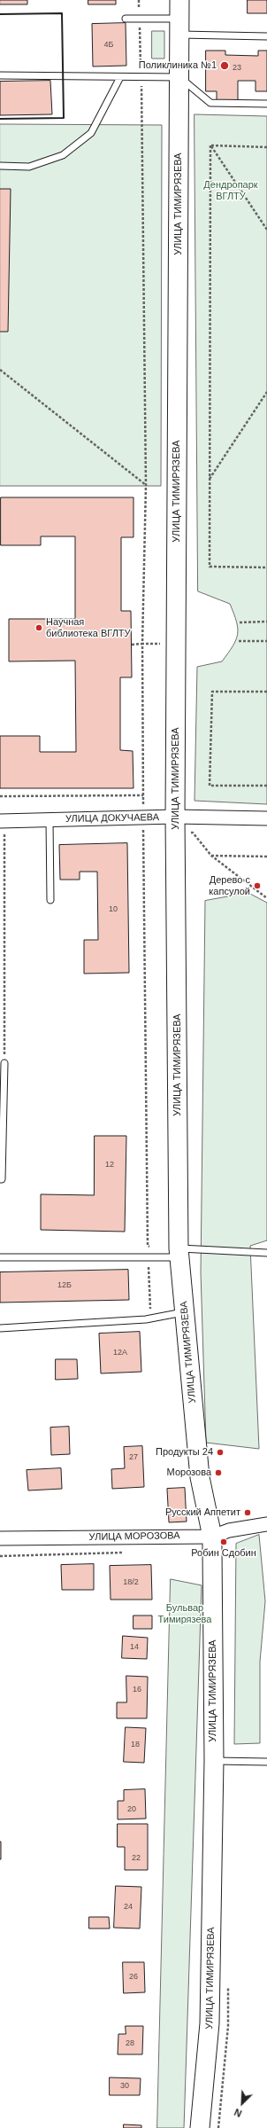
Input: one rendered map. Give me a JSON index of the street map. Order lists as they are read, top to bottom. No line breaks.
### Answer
{"streets":{"main road":["УЛИЦА ТИМИРЯЗЕВА"],"street":["УЛИЦА ДОКУЧАЕВА","УЛИЦА МОРОЗОВА"]},"crossings":[["УЛИЦА ТИМИРЯЗЕВА","УЛИЦА ДОКУЧАЕВА"],["УЛИЦА ТИМИРЯЗЕВА","УЛИЦА МОРОЗОВА"]],"parks":["Дендропарк ВГЛТУ","Бульвар Тимирязева"],"places":["Поликлиника №1","Научная библиотека ВГЛТУ","Дерево с капсулой","Продукты 24","Морозова","Русский Аппетит","Робин Сдобин"],"house_numbers":["4Б","23","10","12","12Б","12А","27","18/2","14","16","18","20","22","24","26","28","30"],"north":"bottom left"}
